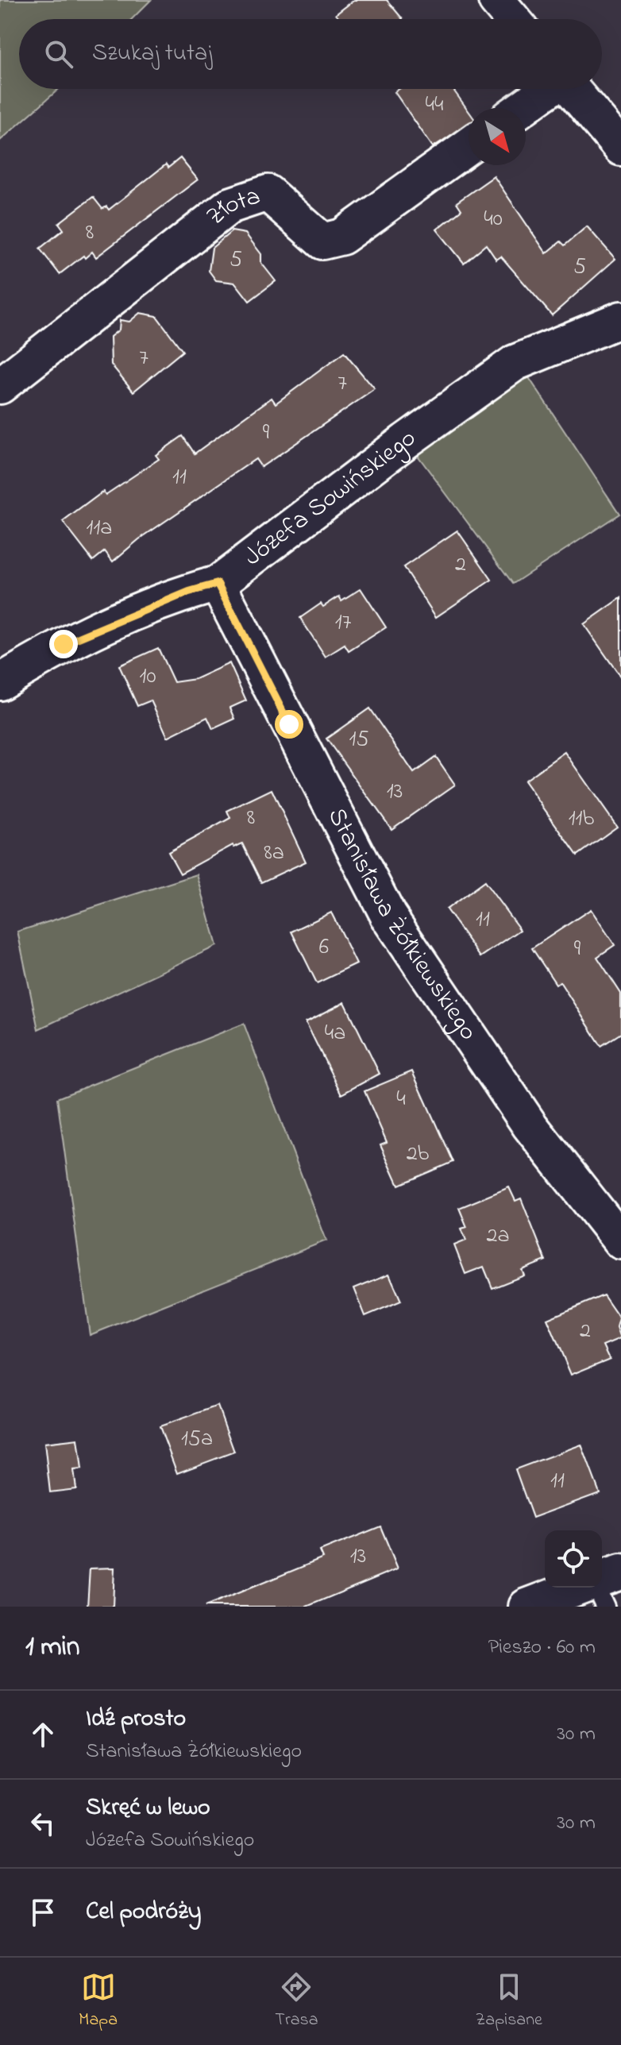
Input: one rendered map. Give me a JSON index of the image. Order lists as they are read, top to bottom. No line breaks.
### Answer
{"streets":{"street":["Złota","Józefa Sowińskiego","Stanisława Żółkiewskiego"]},"crossings":[["Józefa Sowińskiego","Stanisława Żółkiewskiego"]],"house_numbers":["44","40","8","5","5","7","7","9","11","11a","2","17","10","15","13","8","11b","8a","11","6","9","4a","4","2b","2a","2","15a","11","13"],"north":"bottom right","page":{"search":"Szukaj tutaj","heading":["1 min","Pieszo · 60 m"],"list":[["Idź prosto","Stanisława Żółkiewskiego","30 m"],["Skręć w lewo","Józefa Sowińskiego","30 m"],"Cel podróży"],"nav":["Mapa","Trasa","Zapisane"]}}
